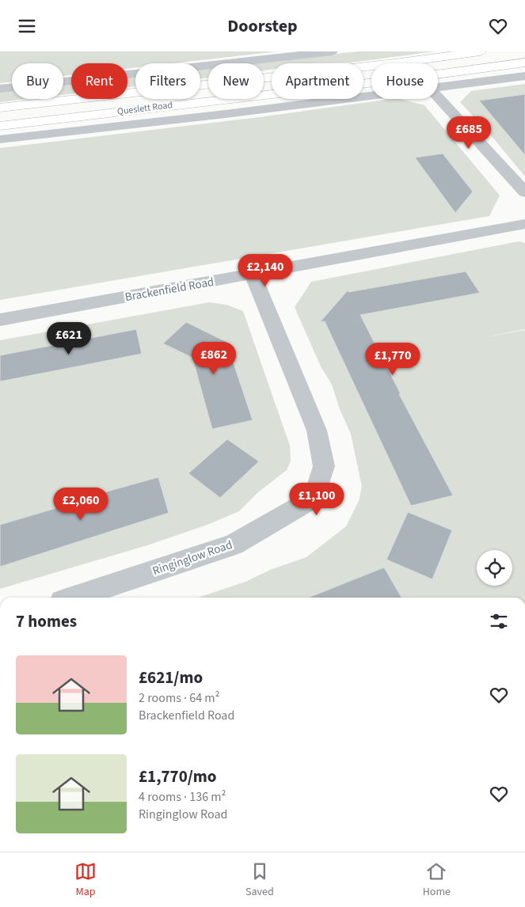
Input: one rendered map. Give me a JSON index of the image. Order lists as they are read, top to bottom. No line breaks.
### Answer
{"streets":{"highway":["Queslett Road"],"street":["Brackenfield Road","Ringinglow Road"]},"crossings":[["Brackenfield Road","Ringinglow Road"]],"page":{"header":"Doorstep","chip":["Buy","Rent","Filters","New","Apartment","House"],"price":["£685","£2,140","£621","£862","£1,770","£1,100","£2,060"],"heading":"7 homes","list":[{"name":"£621/mo","note":"2 rooms · 64 m² · Brackenfield Road"},{"name":"£1,770/mo","note":"4 rooms · 136 m² · Ringinglow Road"}],"tabs":["Map","Saved","Home"]}}
